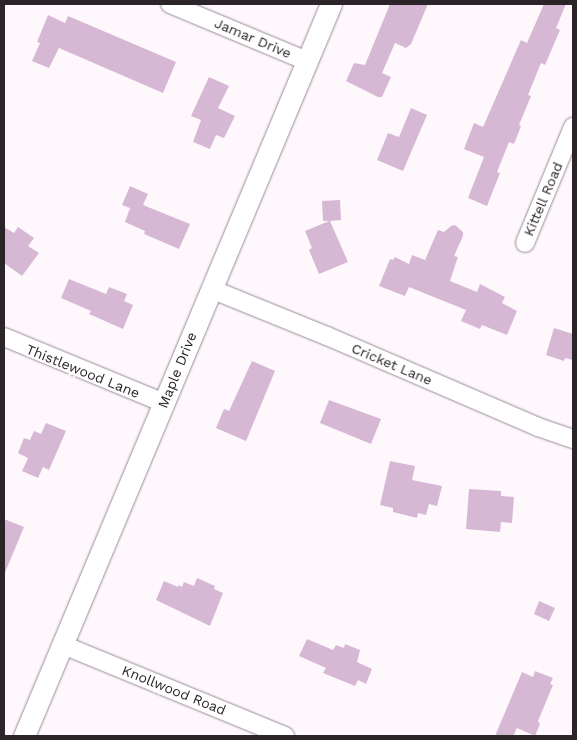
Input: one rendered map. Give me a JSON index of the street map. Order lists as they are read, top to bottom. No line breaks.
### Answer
{"streets":{"street":["Jamar Drive","Kittell Road","Cricket Lane","Maple Drive","Thistlewood Lane","Knollwood Road"]},"crossings":[["Jamar Drive","Maple Drive"],["Cricket Lane","Maple Drive"],["Maple Drive","Thistlewood Lane"],["Maple Drive","Knollwood Road"]]}
